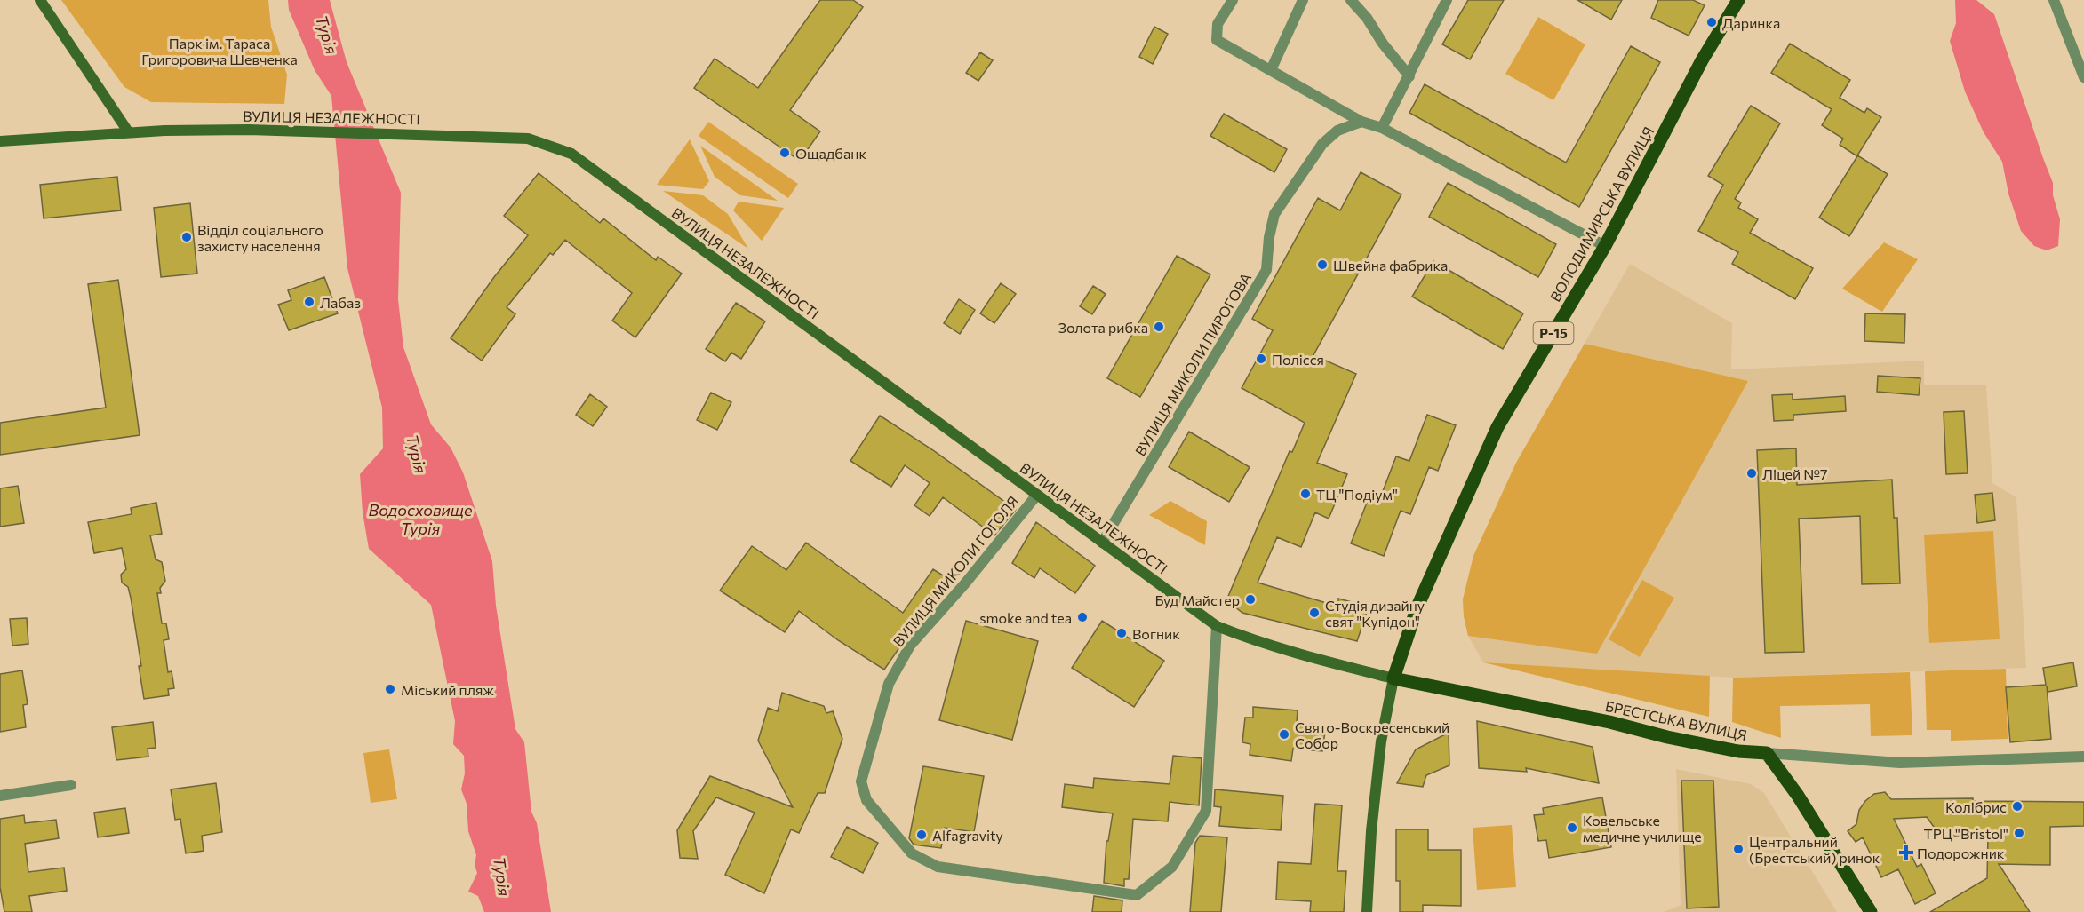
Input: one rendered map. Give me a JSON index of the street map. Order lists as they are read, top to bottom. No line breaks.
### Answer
{"streets":{"main road":["ВУЛИЦЯ НЕЗАЛЕЖНОСТІ","ВОЛОДИМИРСЬКА ВУЛИЦЯ","Р-15","БРЕСТСЬКА ВУЛИЦЯ"],"street":["ВУЛИЦЯ МИКОЛИ ПИРОГОВА","ВУЛИЦЯ МИКОЛИ ГОГОЛЯ"]},"crossings":[["ВУЛИЦЯ НЕЗАЛЕЖНОСТІ","ВОЛОДИМИРСЬКА ВУЛИЦЯ"],["ВУЛИЦЯ НЕЗАЛЕЖНОСТІ","ВУЛИЦЯ МИКОЛИ ПИРОГОВА"],["ВУЛИЦЯ НЕЗАЛЕЖНОСТІ","ВУЛИЦЯ МИКОЛИ ГОГОЛЯ"],["ВУЛИЦЯ НЕЗАЛЕЖНОСТІ","БРЕСТСЬКА ВУЛИЦЯ"],["ВОЛОДИМИРСЬКА ВУЛИЦЯ","БРЕСТСЬКА ВУЛИЦЯ"]],"water":["Турія","Водосховище Турія"],"parks":["Парк ім. Тараса Григоровича Шевченка"],"places":{"other":["Даринка","Ощадбанк","Відділ соціального захисту населення","Швейна фабрика","Лабаз","Золота рибка","Полісся","Ліцей №7","ТЦ \"Подіум\"","Буд Майстер","Студія дизайну свят \"Купідон\"","smoke and tea","Вогник","Міський пляж","Свято-Воскресенський Собор","Колібрис","Ковельське медичне училище","ТРЦ \"Bristol\"","Alfagravity","Центральний (Брестський) ринок"],"health":["Подорожник"]}}
